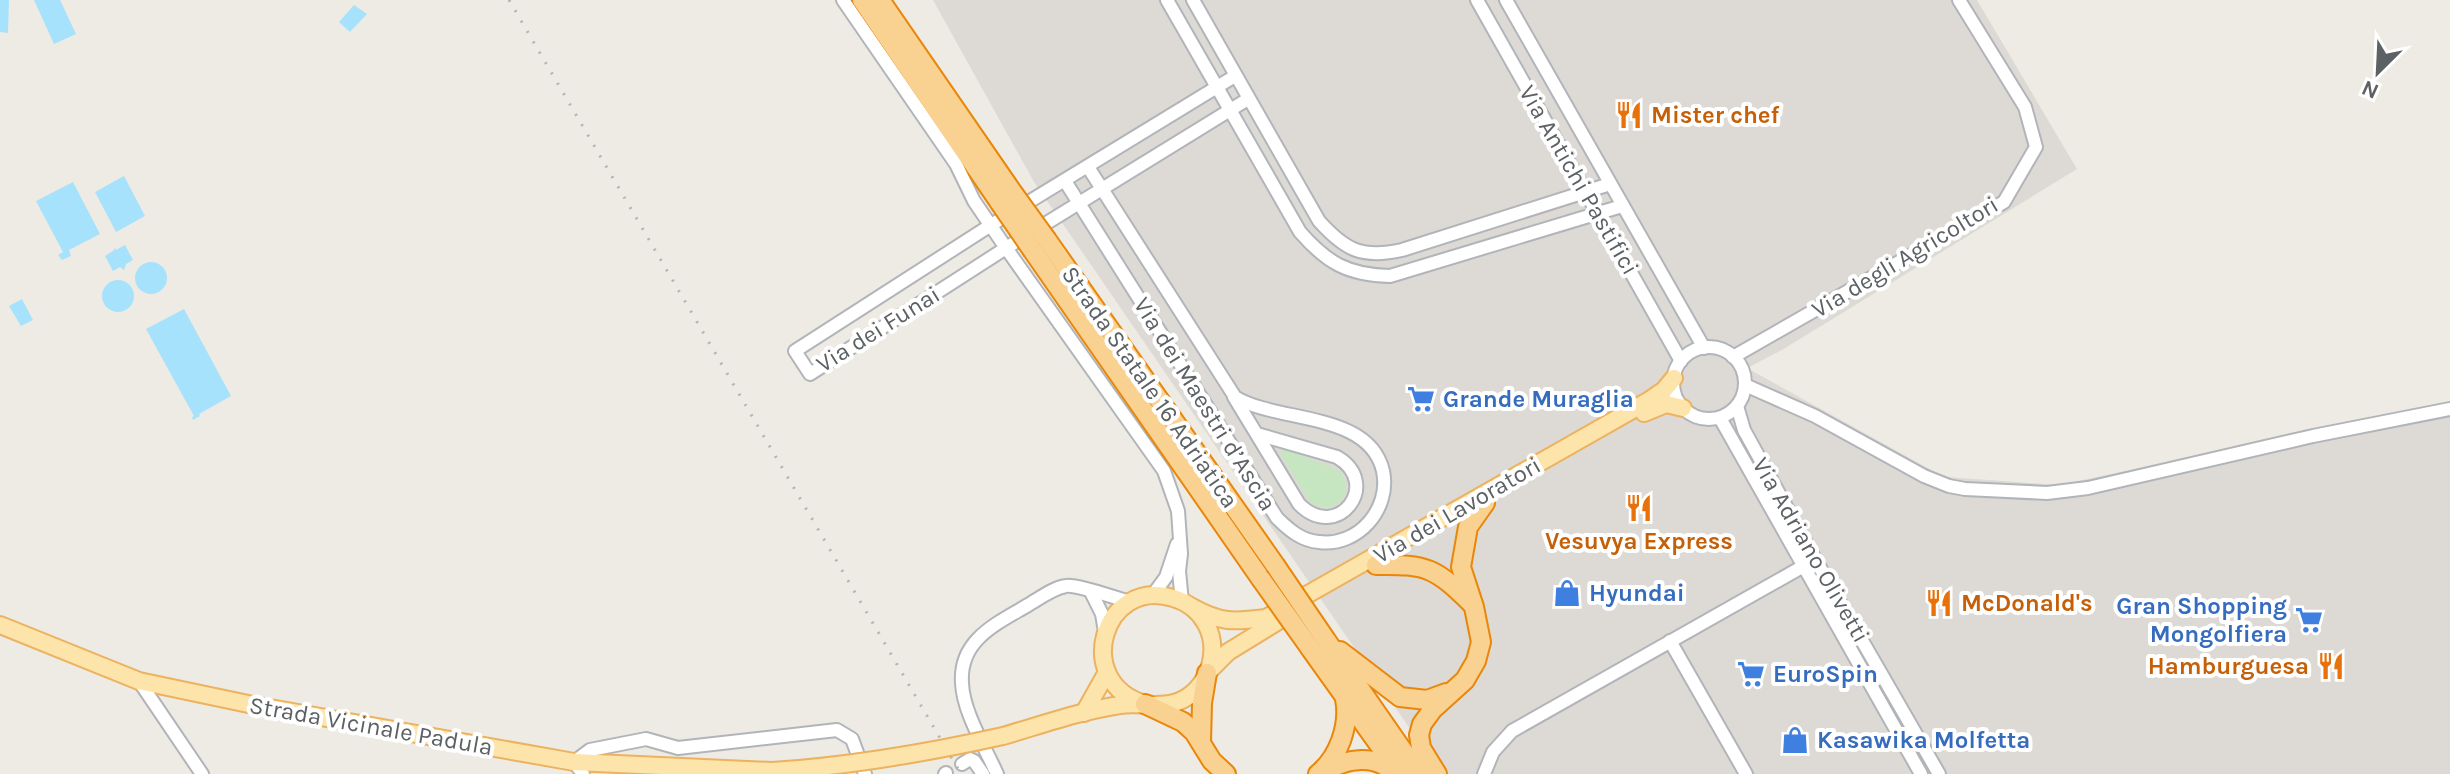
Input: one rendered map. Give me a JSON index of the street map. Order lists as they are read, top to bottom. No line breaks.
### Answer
{"streets":{"highway":["Strada Statale 16 Adriatica"],"main road":["Via dei Lavoratori","Strada Vicinale Padula"],"street":["Via Antichi Pastifici","Via degli Agricoltori","Via dei Funai","Via dei Maestri d’Ascia","Via Adriano Olivetti"]},"crossings":[["Via Antichi Pastifici","Via degli Agricoltori"],["Via Antichi Pastifici","Via Adriano Olivetti"],["Via degli Agricoltori","Via Adriano Olivetti"],["Via dei Funai","Via dei Maestri d’Ascia"],["Via dei Lavoratori","Strada Vicinale Padula"]],"places":{"restaurant":["Mister chef","Vesuvya Express","McDonald's","Hamburguesa"],"supermarket":["Grande Muraglia","Gran Shopping Mongolfiera","EuroSpin"],"shop":["Hyundai","Kasawika Molfetta"]},"north":"bottom left"}
